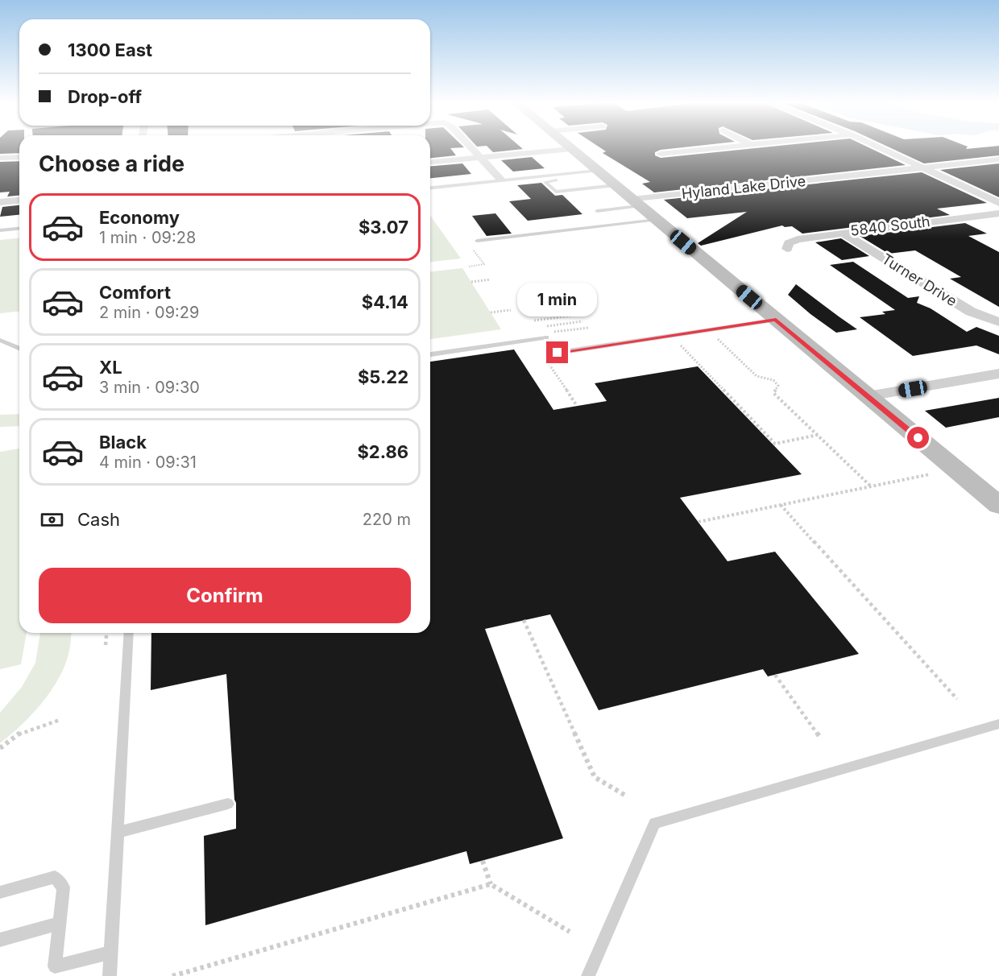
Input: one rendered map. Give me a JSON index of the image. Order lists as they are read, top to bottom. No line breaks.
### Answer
{"streets":{"street":["Hyland Lake Drive","5840 South","Turner Drive"]},"crossings":[["5840 South","Turner Drive"]],"page":{"banner":["1300 East","Drop-off"],"heading":"Choose a ride","list":[{"name":"Economy","note":"1 min · 09:28","value":"$3.07"},{"name":"Comfort","note":"2 min · 09:29","value":"$4.14"},{"name":"XL","note":"3 min · 09:30","value":"$5.22"},{"name":"Black","note":"4 min · 09:31","value":"$2.86"}],"bubble":"1 min","pay":["Cash","220 m"],"buttons":"Confirm"}}
